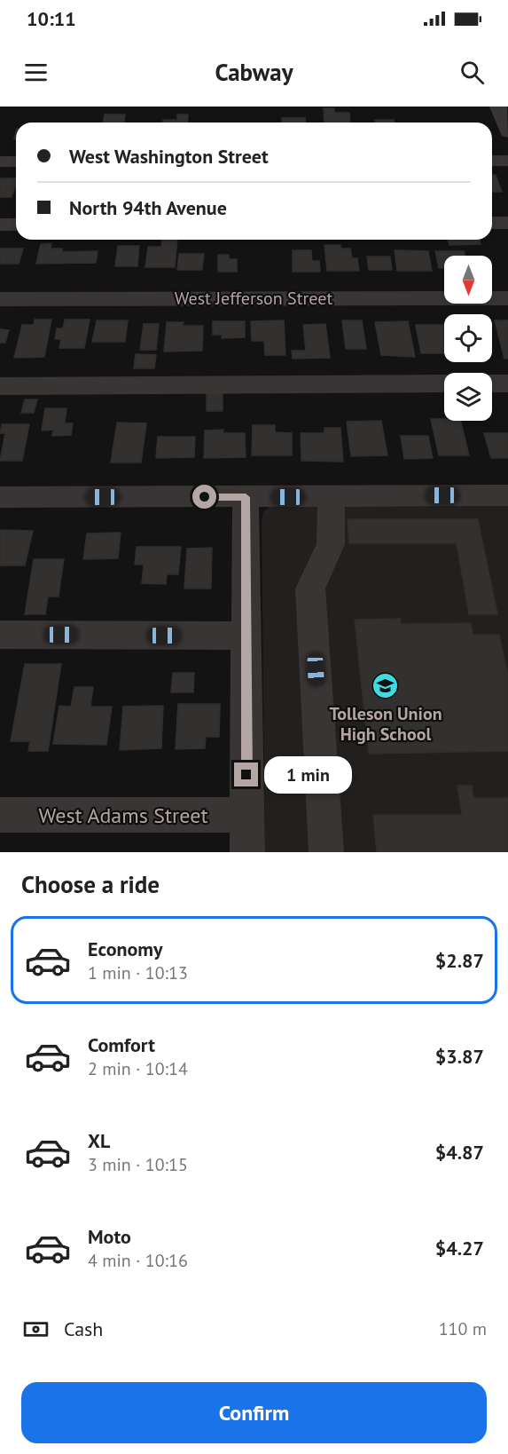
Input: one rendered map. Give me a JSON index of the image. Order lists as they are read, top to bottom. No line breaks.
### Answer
{"streets":{"street":["West Jefferson Street","West Adams Street"]},"places":{"school or university":["Tolleson Union High School"]},"north":"bottom","page":{"status":"10:11","header":"Cabway","banner":["West Washington Street","North 94th Avenue"],"bubble":"1 min","heading":"Choose a ride","list":[{"name":"Economy","note":"1 min · 10:13","value":"$2.87"},{"name":"Comfort","note":"2 min · 10:14","value":"$3.87"},{"name":"XL","note":"3 min · 10:15","value":"$4.87"},{"name":"Moto","note":"4 min · 10:16","value":"$4.27"}],"pay":["Cash","110 m"],"buttons":"Confirm"}}
